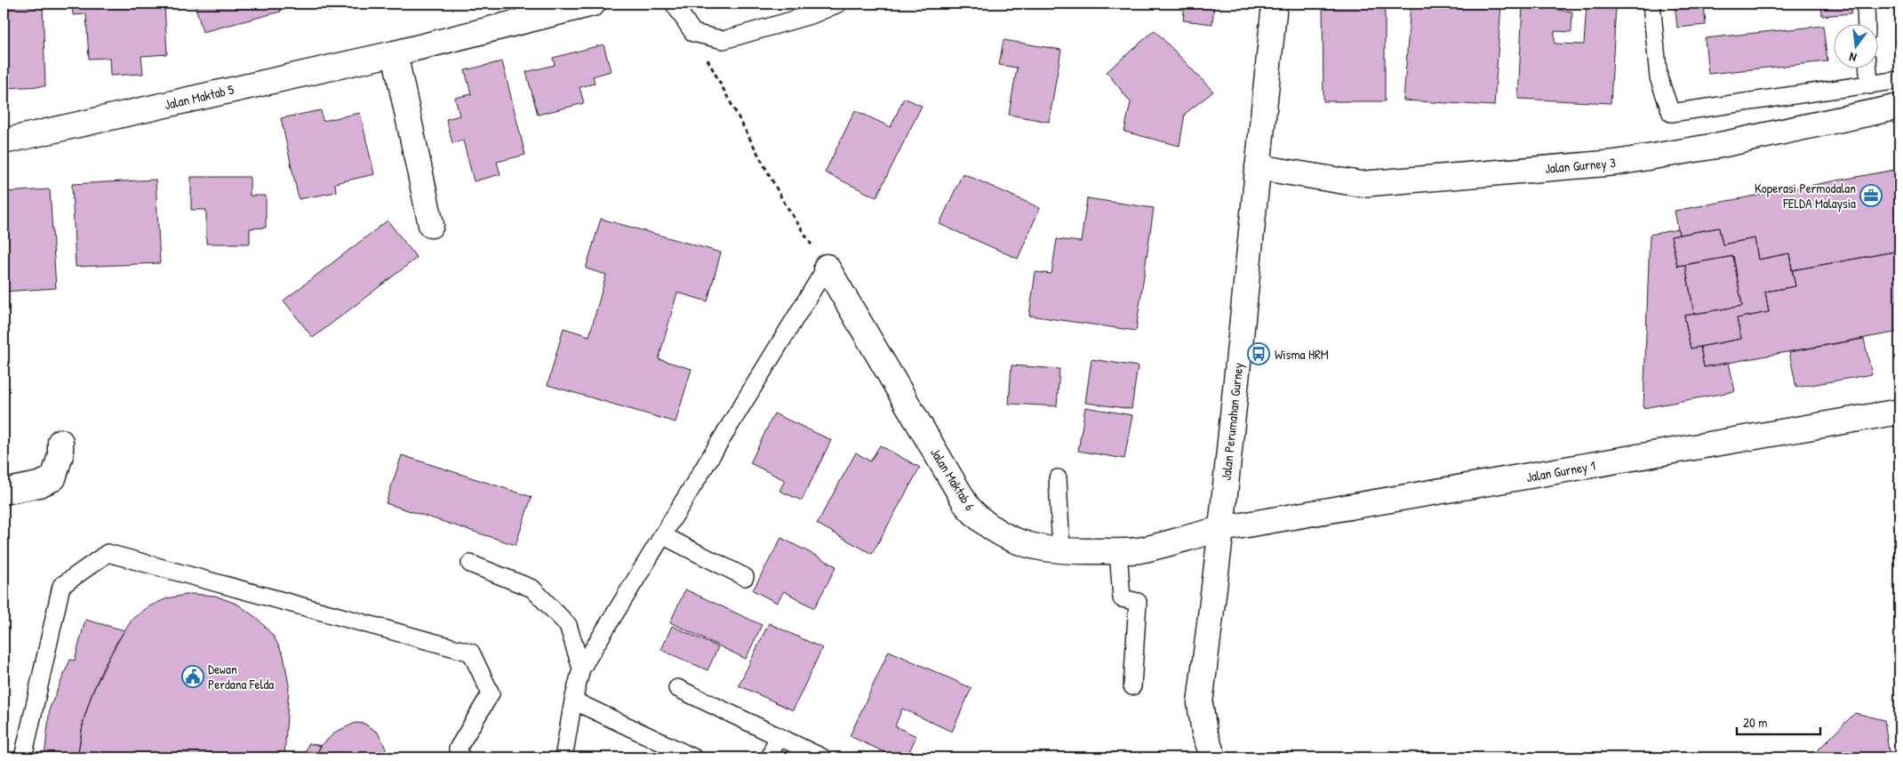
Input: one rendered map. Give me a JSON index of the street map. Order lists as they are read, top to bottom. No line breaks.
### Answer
{"streets":{"street":["Jalan Maktab 5","Jalan Gurney 3","Jalan Perumahan Gurney","Jalan Gurney 1","Jalan Maktab 6"]},"crossings":[["Jalan Gurney 3","Jalan Perumahan Gurney"],["Jalan Perumahan Gurney","Jalan Gurney 1"],["Jalan Perumahan Gurney","Jalan Maktab 6"],["Jalan Gurney 1","Jalan Maktab 6"]],"places":{"office":["Koperasi Permodalan FELDA Malaysia"],"bus stop":["Wisma HRM"],"public building":["Dewan Perdana Felda"]},"scale_bar":"20 m","north":"bottom"}
